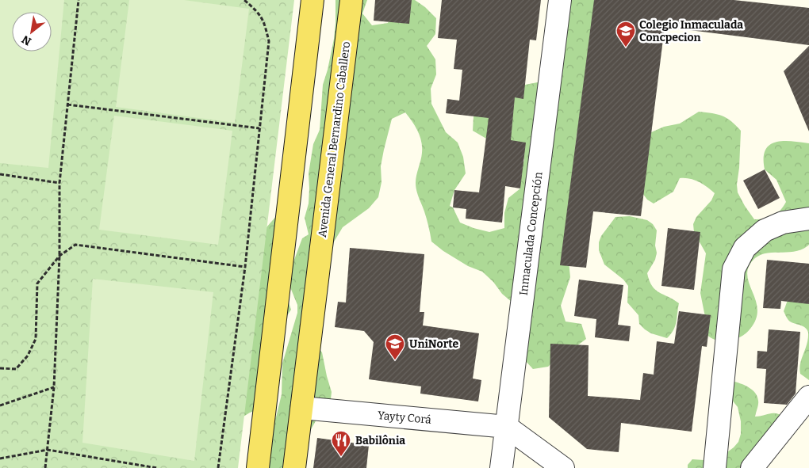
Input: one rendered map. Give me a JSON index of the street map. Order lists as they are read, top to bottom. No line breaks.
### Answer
{"streets":{"main road":["Avenida General Bernardino Caballero"],"street":["Inmaculada Concepción","Yayty Corá"]},"crossings":[["Avenida General Bernardino Caballero","Yayty Corá"],["Inmaculada Concepción","Yayty Corá"]],"places":{"school or university":["Colegio Inmaculada Concpecion","UniNorte"],"restaurant":["Babilônia"]},"north":"bottom left"}
